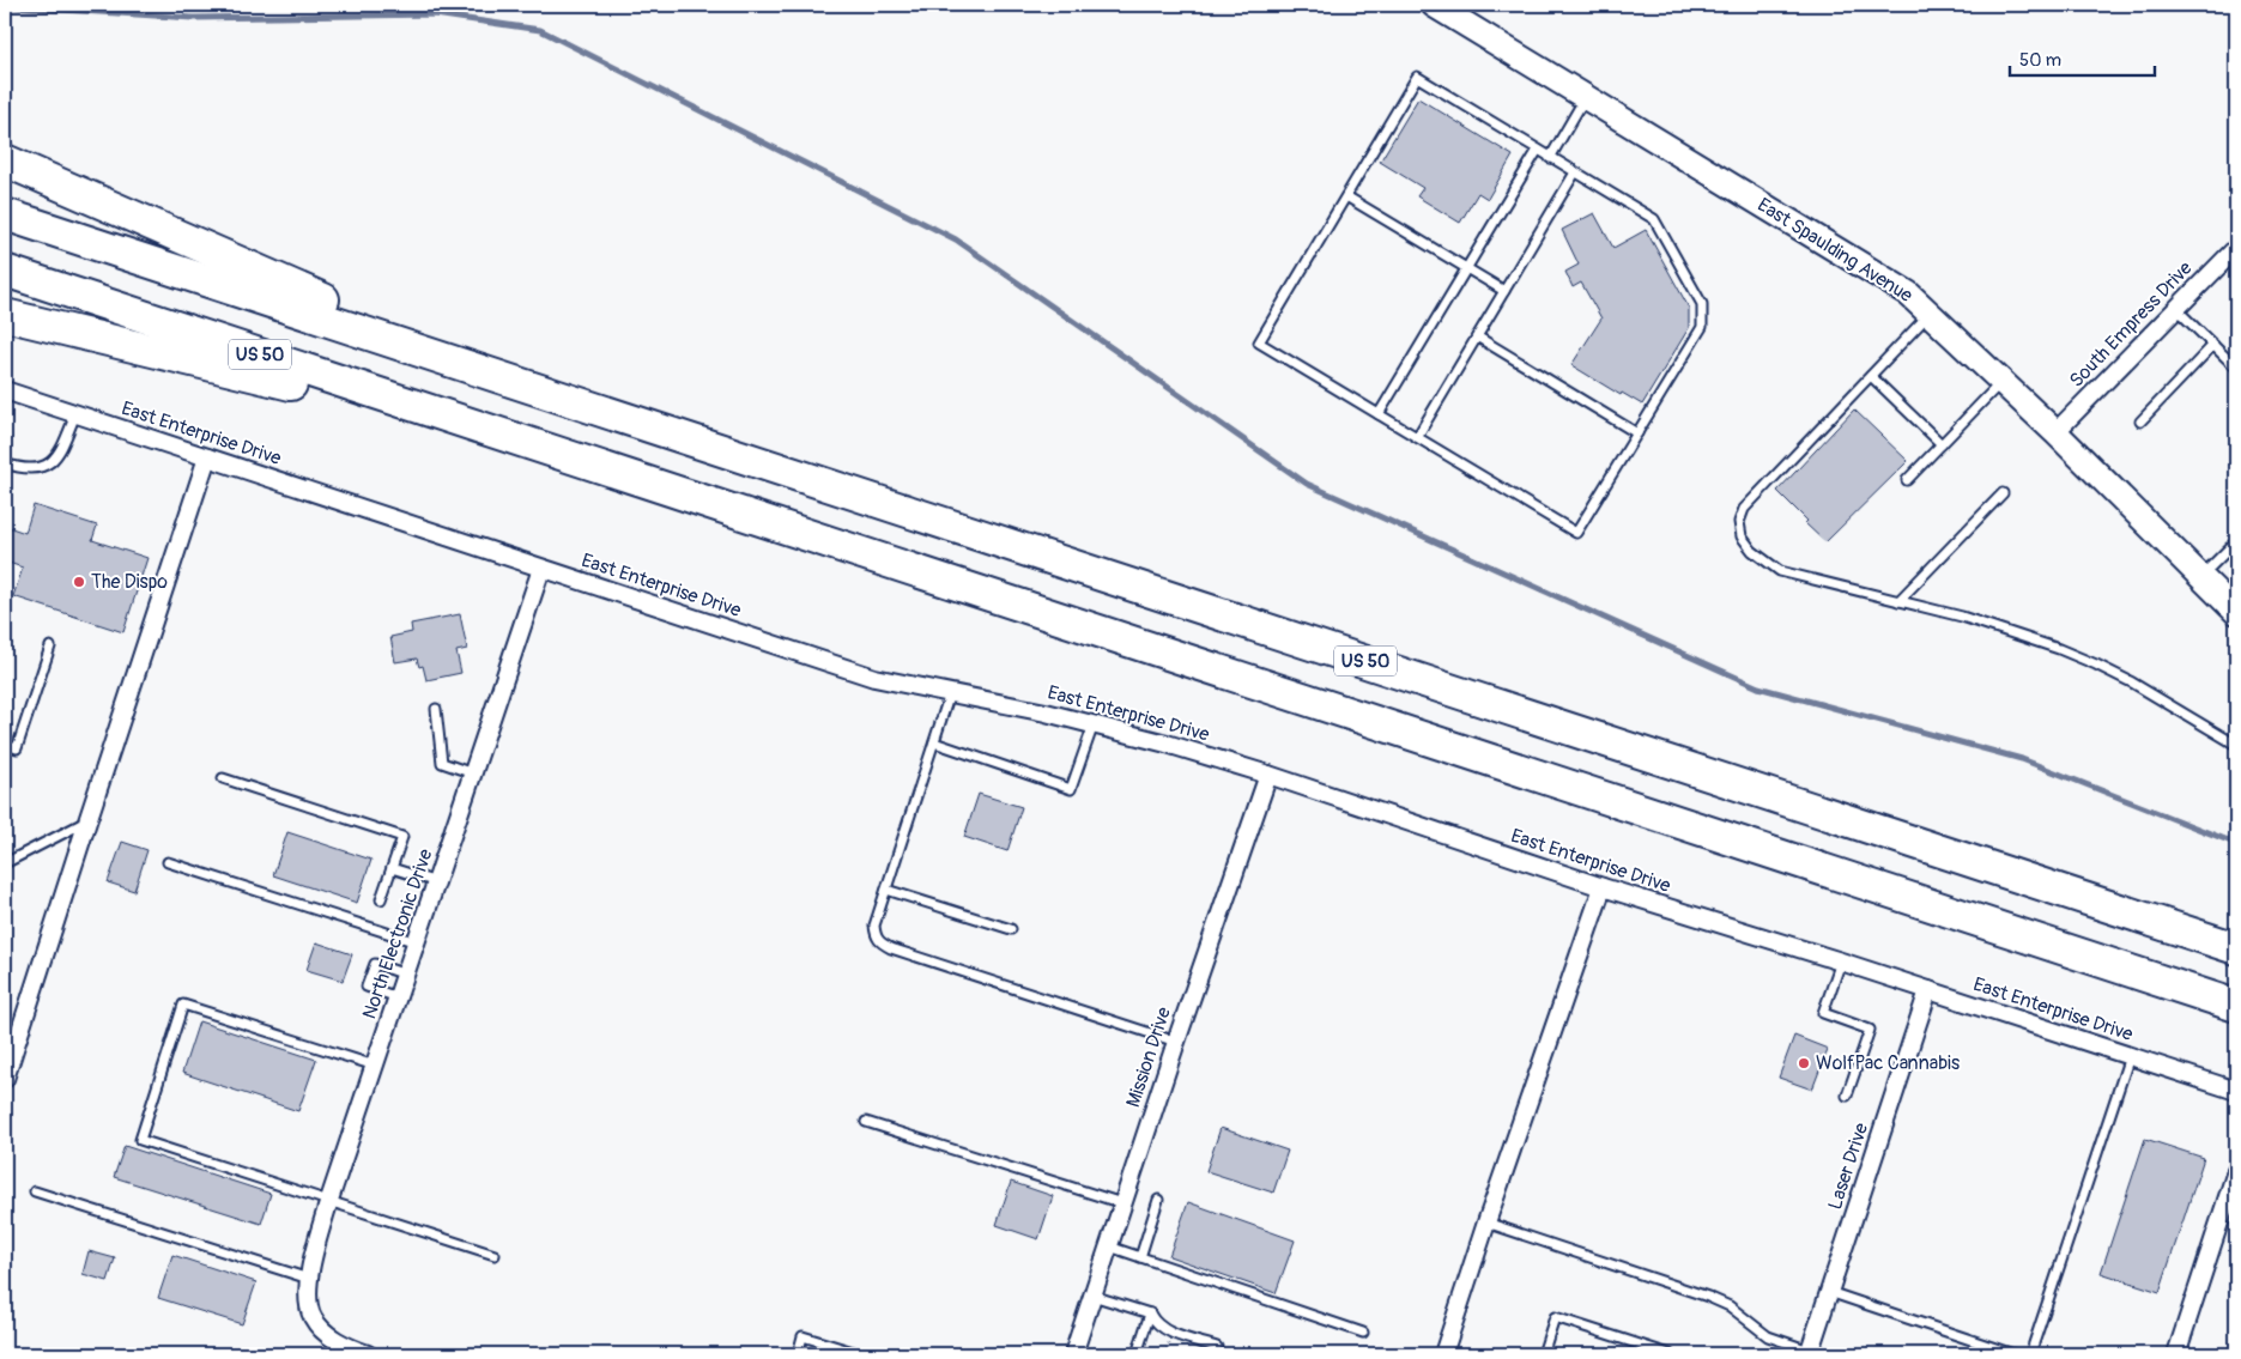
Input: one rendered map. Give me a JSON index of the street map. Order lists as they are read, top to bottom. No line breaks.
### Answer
{"streets":{"highway":["US 50"],"street":["East Spaulding Avenue","South Empress Drive","East Enterprise Drive","North Electronic Drive","Mission Drive","Laser Drive"]},"crossings":[["East Spaulding Avenue","South Empress Drive"],["East Enterprise Drive","North Electronic Drive"],["East Enterprise Drive","Mission Drive"],["East Enterprise Drive","Laser Drive"]],"places":["The Dispo","WolfPac Cannabis"],"scale_bar":"50 m"}
